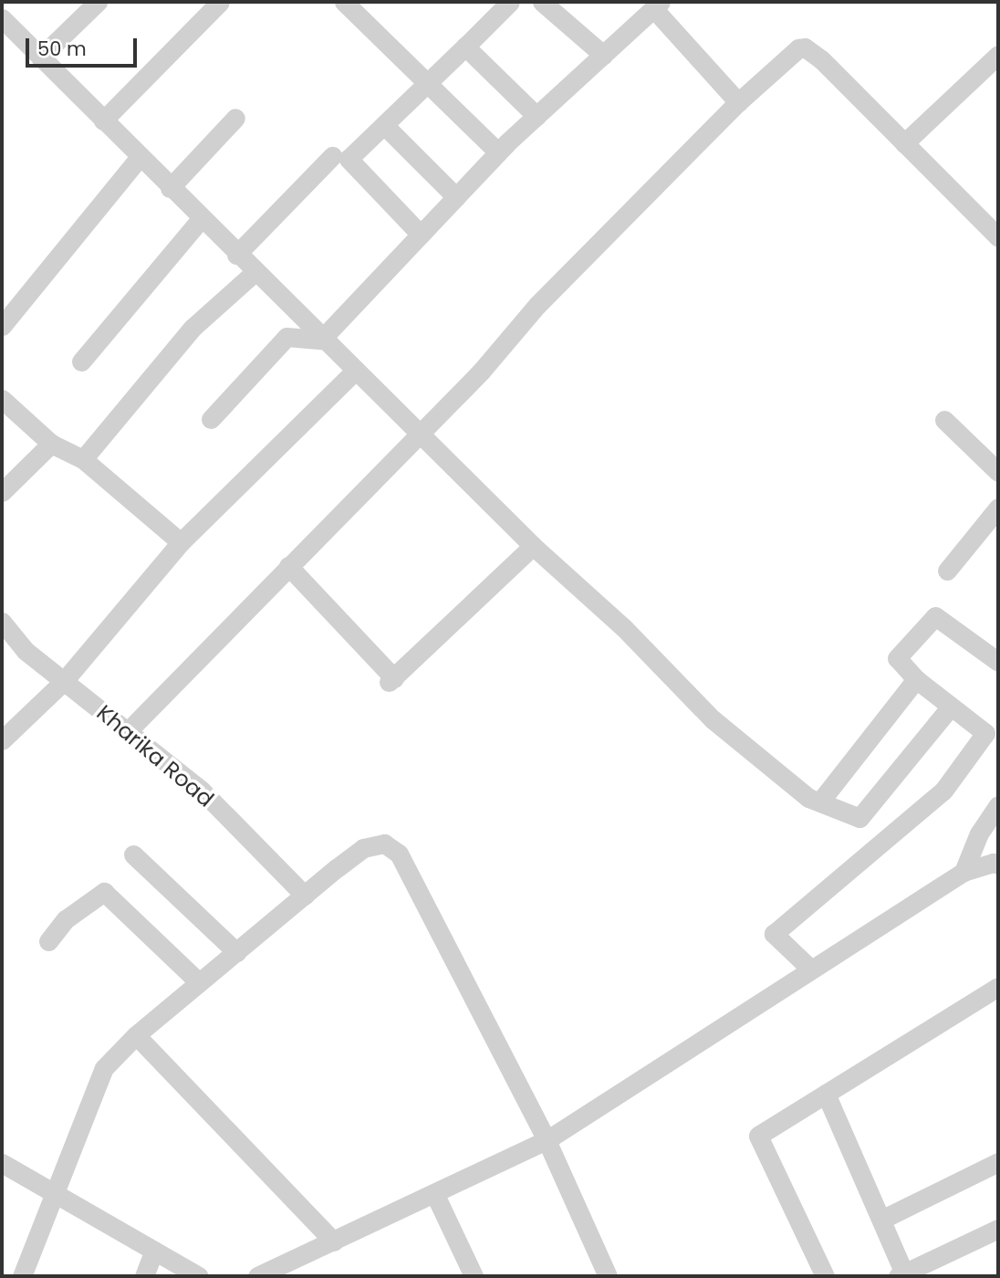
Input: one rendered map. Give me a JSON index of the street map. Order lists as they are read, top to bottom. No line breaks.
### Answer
{"streets":{"street":["Kharika Road"]},"scale_bar":"50 m"}
